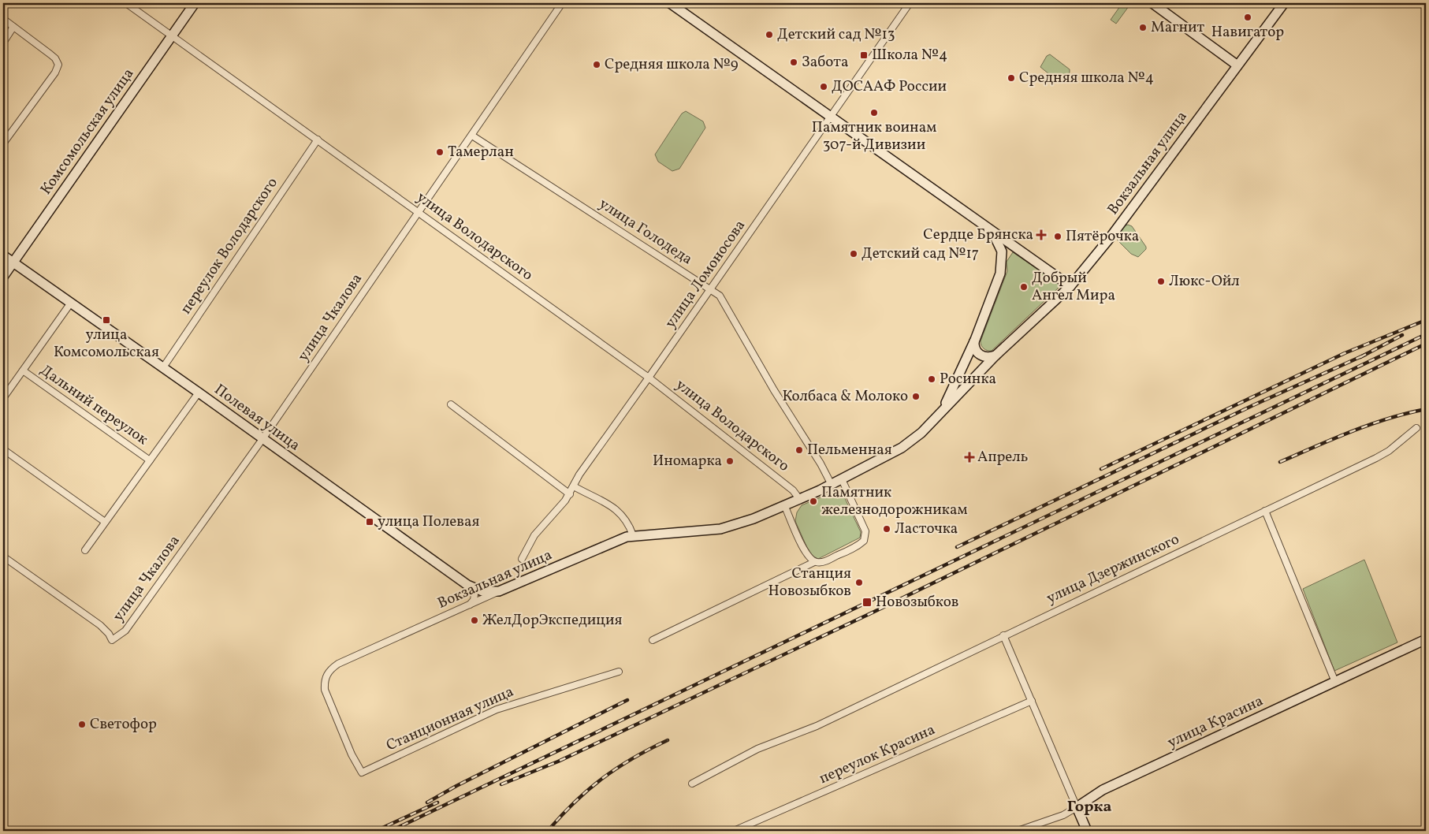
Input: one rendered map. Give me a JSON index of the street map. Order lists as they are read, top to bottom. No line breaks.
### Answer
{"streets":{"main road":["Комсомольская улица","Вокзальная улица","Полевая улица","улица Красина"],"street":["улица Голодеда","улица Володарского","переулок Володарского","улица Ломоносова","улица Чкалова","Дальний переулок","улица Дзержинского","Станционная улица","переулок Красина"]},"crossings":[["Комсомольская улица","улица Володарского"],["Комсомольская улица","Полевая улица"],["Вокзальная улица","улица Голодеда"],["Вокзальная улица","улица Володарского"],["Вокзальная улица","Полевая улица"],["Вокзальная улица","Станционная улица"],["улица Голодеда","улица Ломоносова"],["улица Голодеда","улица Чкалова"],["улица Володарского","переулок Володарского"],["улица Володарского","улица Ломоносова"],["улица Володарского","улица Чкалова"],["переулок Володарского","Полевая улица"],["улица Чкалова","Полевая улица"],["Дальний переулок","Полевая улица"]],"districts":["Горка"],"places":{"other":["Навигатор","Магнит","Детский сад №13","Забота","Средняя школа №9","Средняя школа №4","ДОСААФ России","Памятник воинам 307-й Дивизии","Тамерлан","Пятёрочка","Детский сад №17","Люкс-Ойл","Добрый Ангел Мира","Росинка","Колбаса & Молоко","Пельменная","Иномарка","Памятник железнодорожникам","Ласточка","Станция Новозыбков","ЖелДорЭкспедиция","Светофор"],"transit":["Школа №4","улица Комсомольская","улица Полевая","Новозыбков"],"health":["Сердце Брянска","Апрель"]}}
